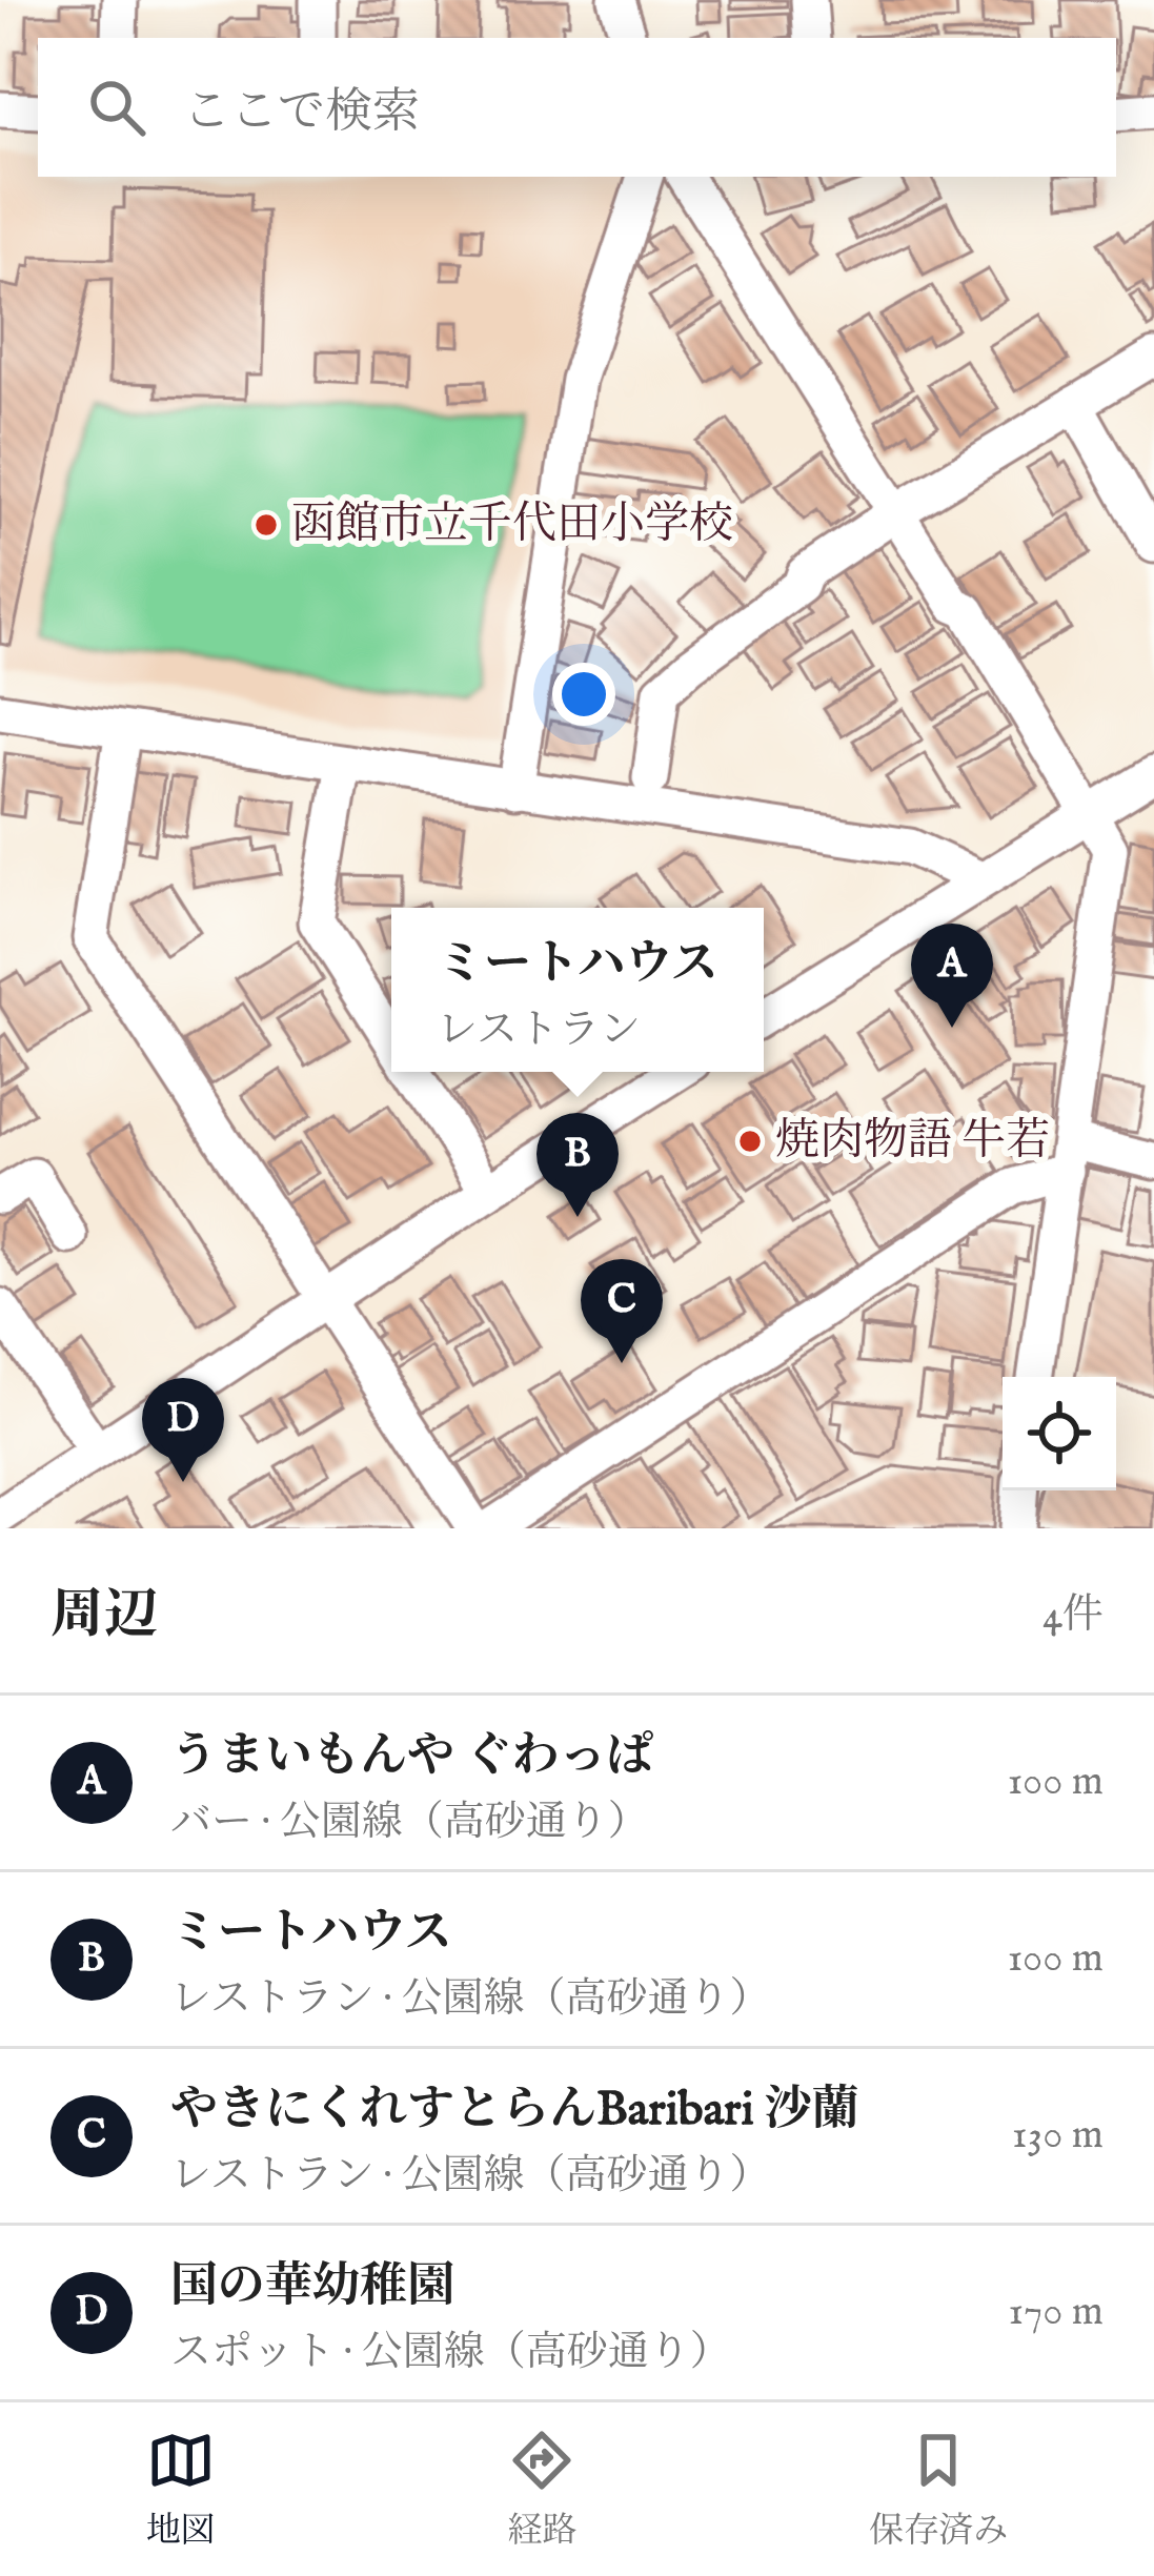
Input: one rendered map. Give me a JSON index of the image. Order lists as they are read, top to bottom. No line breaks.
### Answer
{"places":["函館市立千代田小学校","焼肉物語 牛若"],"page":{"search":"ここで検索","popup":["ミートハウス","レストラン"],"pins":["A","B","C","D"],"heading":["周辺","4件"],"list":[{"mark":"A","name":"うまいもんや ぐわっぱ","note":"バー · 公園線（高砂通り）","value":"100 m"},{"mark":"B","name":"ミートハウス","note":"レストラン · 公園線（高砂通り）","value":"100 m"},{"mark":"C","name":"やきにくれすとらんBaribari 沙蘭","note":"レストラン · 公園線（高砂通り）","value":"130 m"},{"mark":"D","name":"国の華幼稚園","note":"スポット · 公園線（高砂通り）","value":"170 m"}],"nav":["地図","経路","保存済み"]}}
